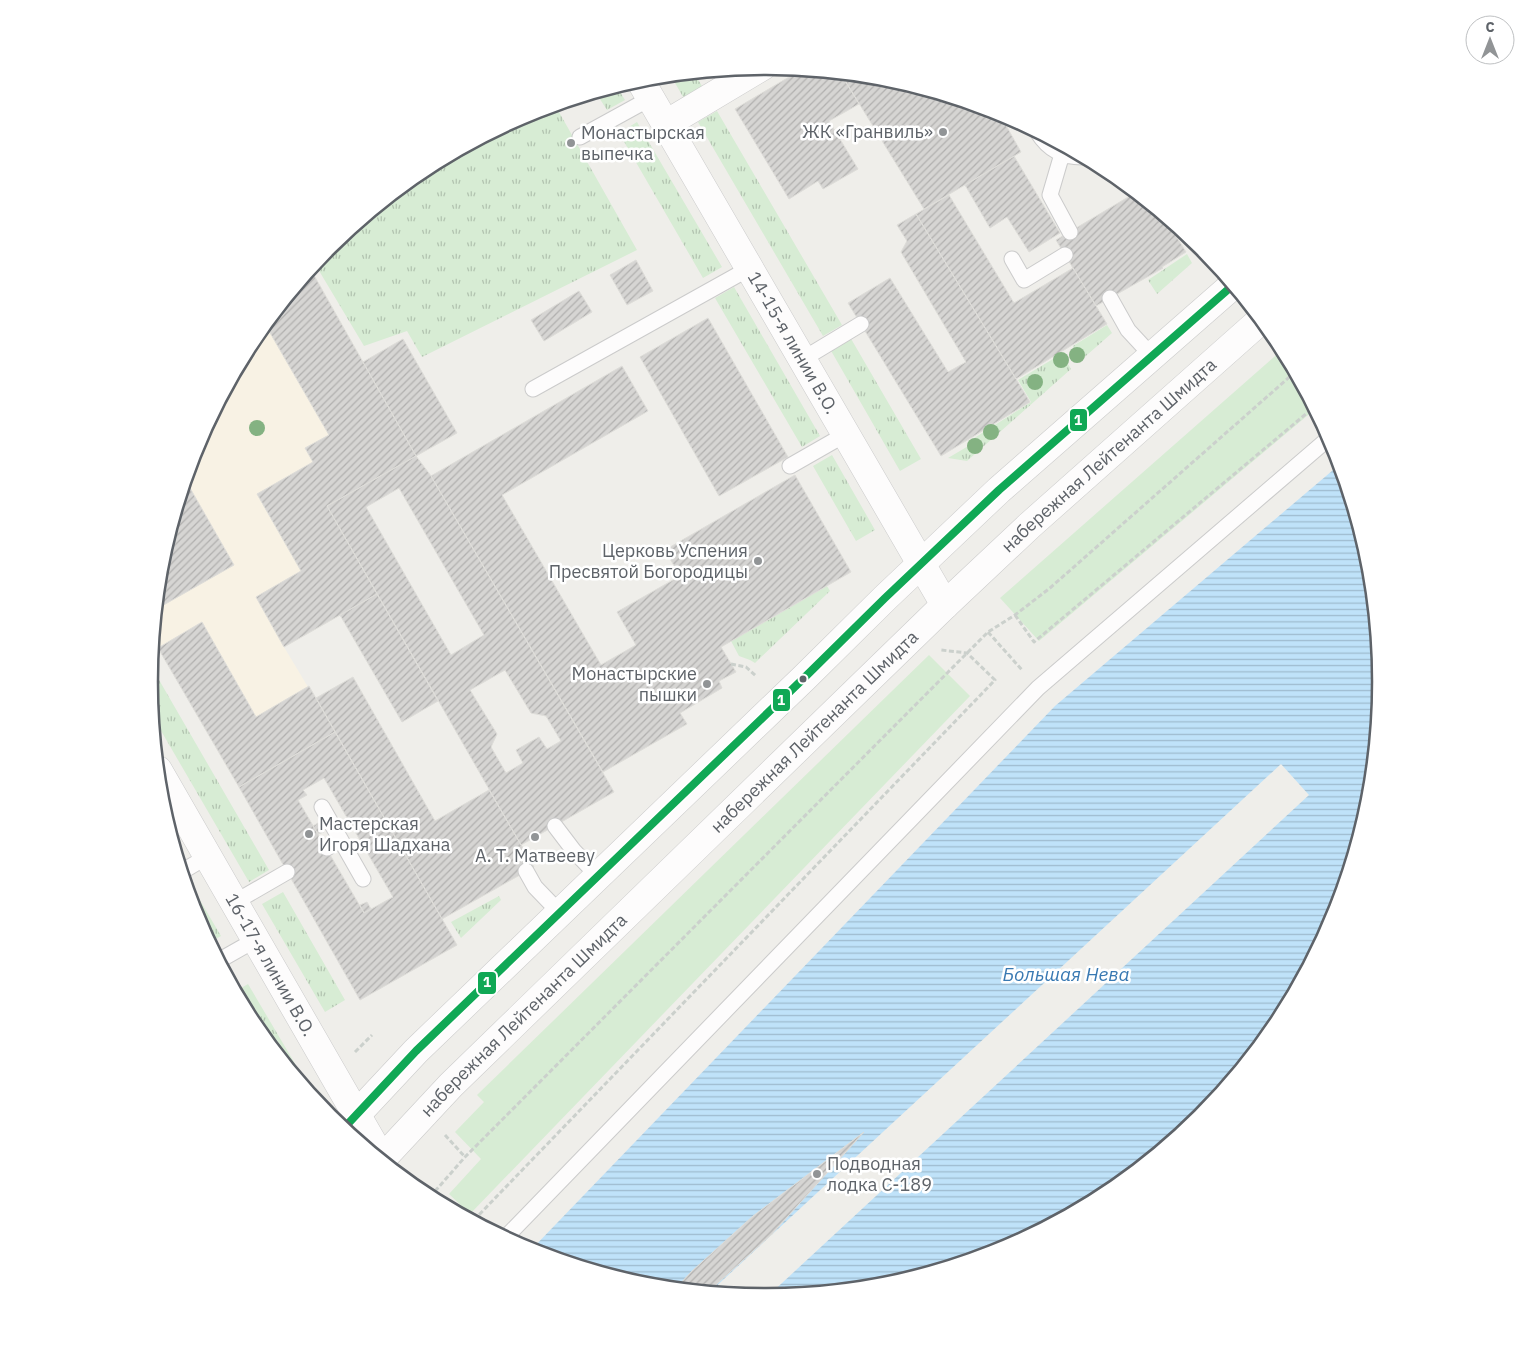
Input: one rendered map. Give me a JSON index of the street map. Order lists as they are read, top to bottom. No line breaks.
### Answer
{"streets":{"street":["14-15-я линии В.О.","набережная Лейтенанта Шмидта","16-17-я линии В.О."]},"crossings":[["14-15-я линии В.О.","набережная Лейтенанта Шмидта"]],"water":["Большая Нева"],"places":["ЖК «Гранвиль»","Монастырская выпечка","Церковь Успения Пресвятой Богородицы","Монастырские пышки","Мастерская Игоря Шадхана","А. Т. Матвееву","Подводная лодка С-189"],"lines":["transit line 1"],"north":"top"}
